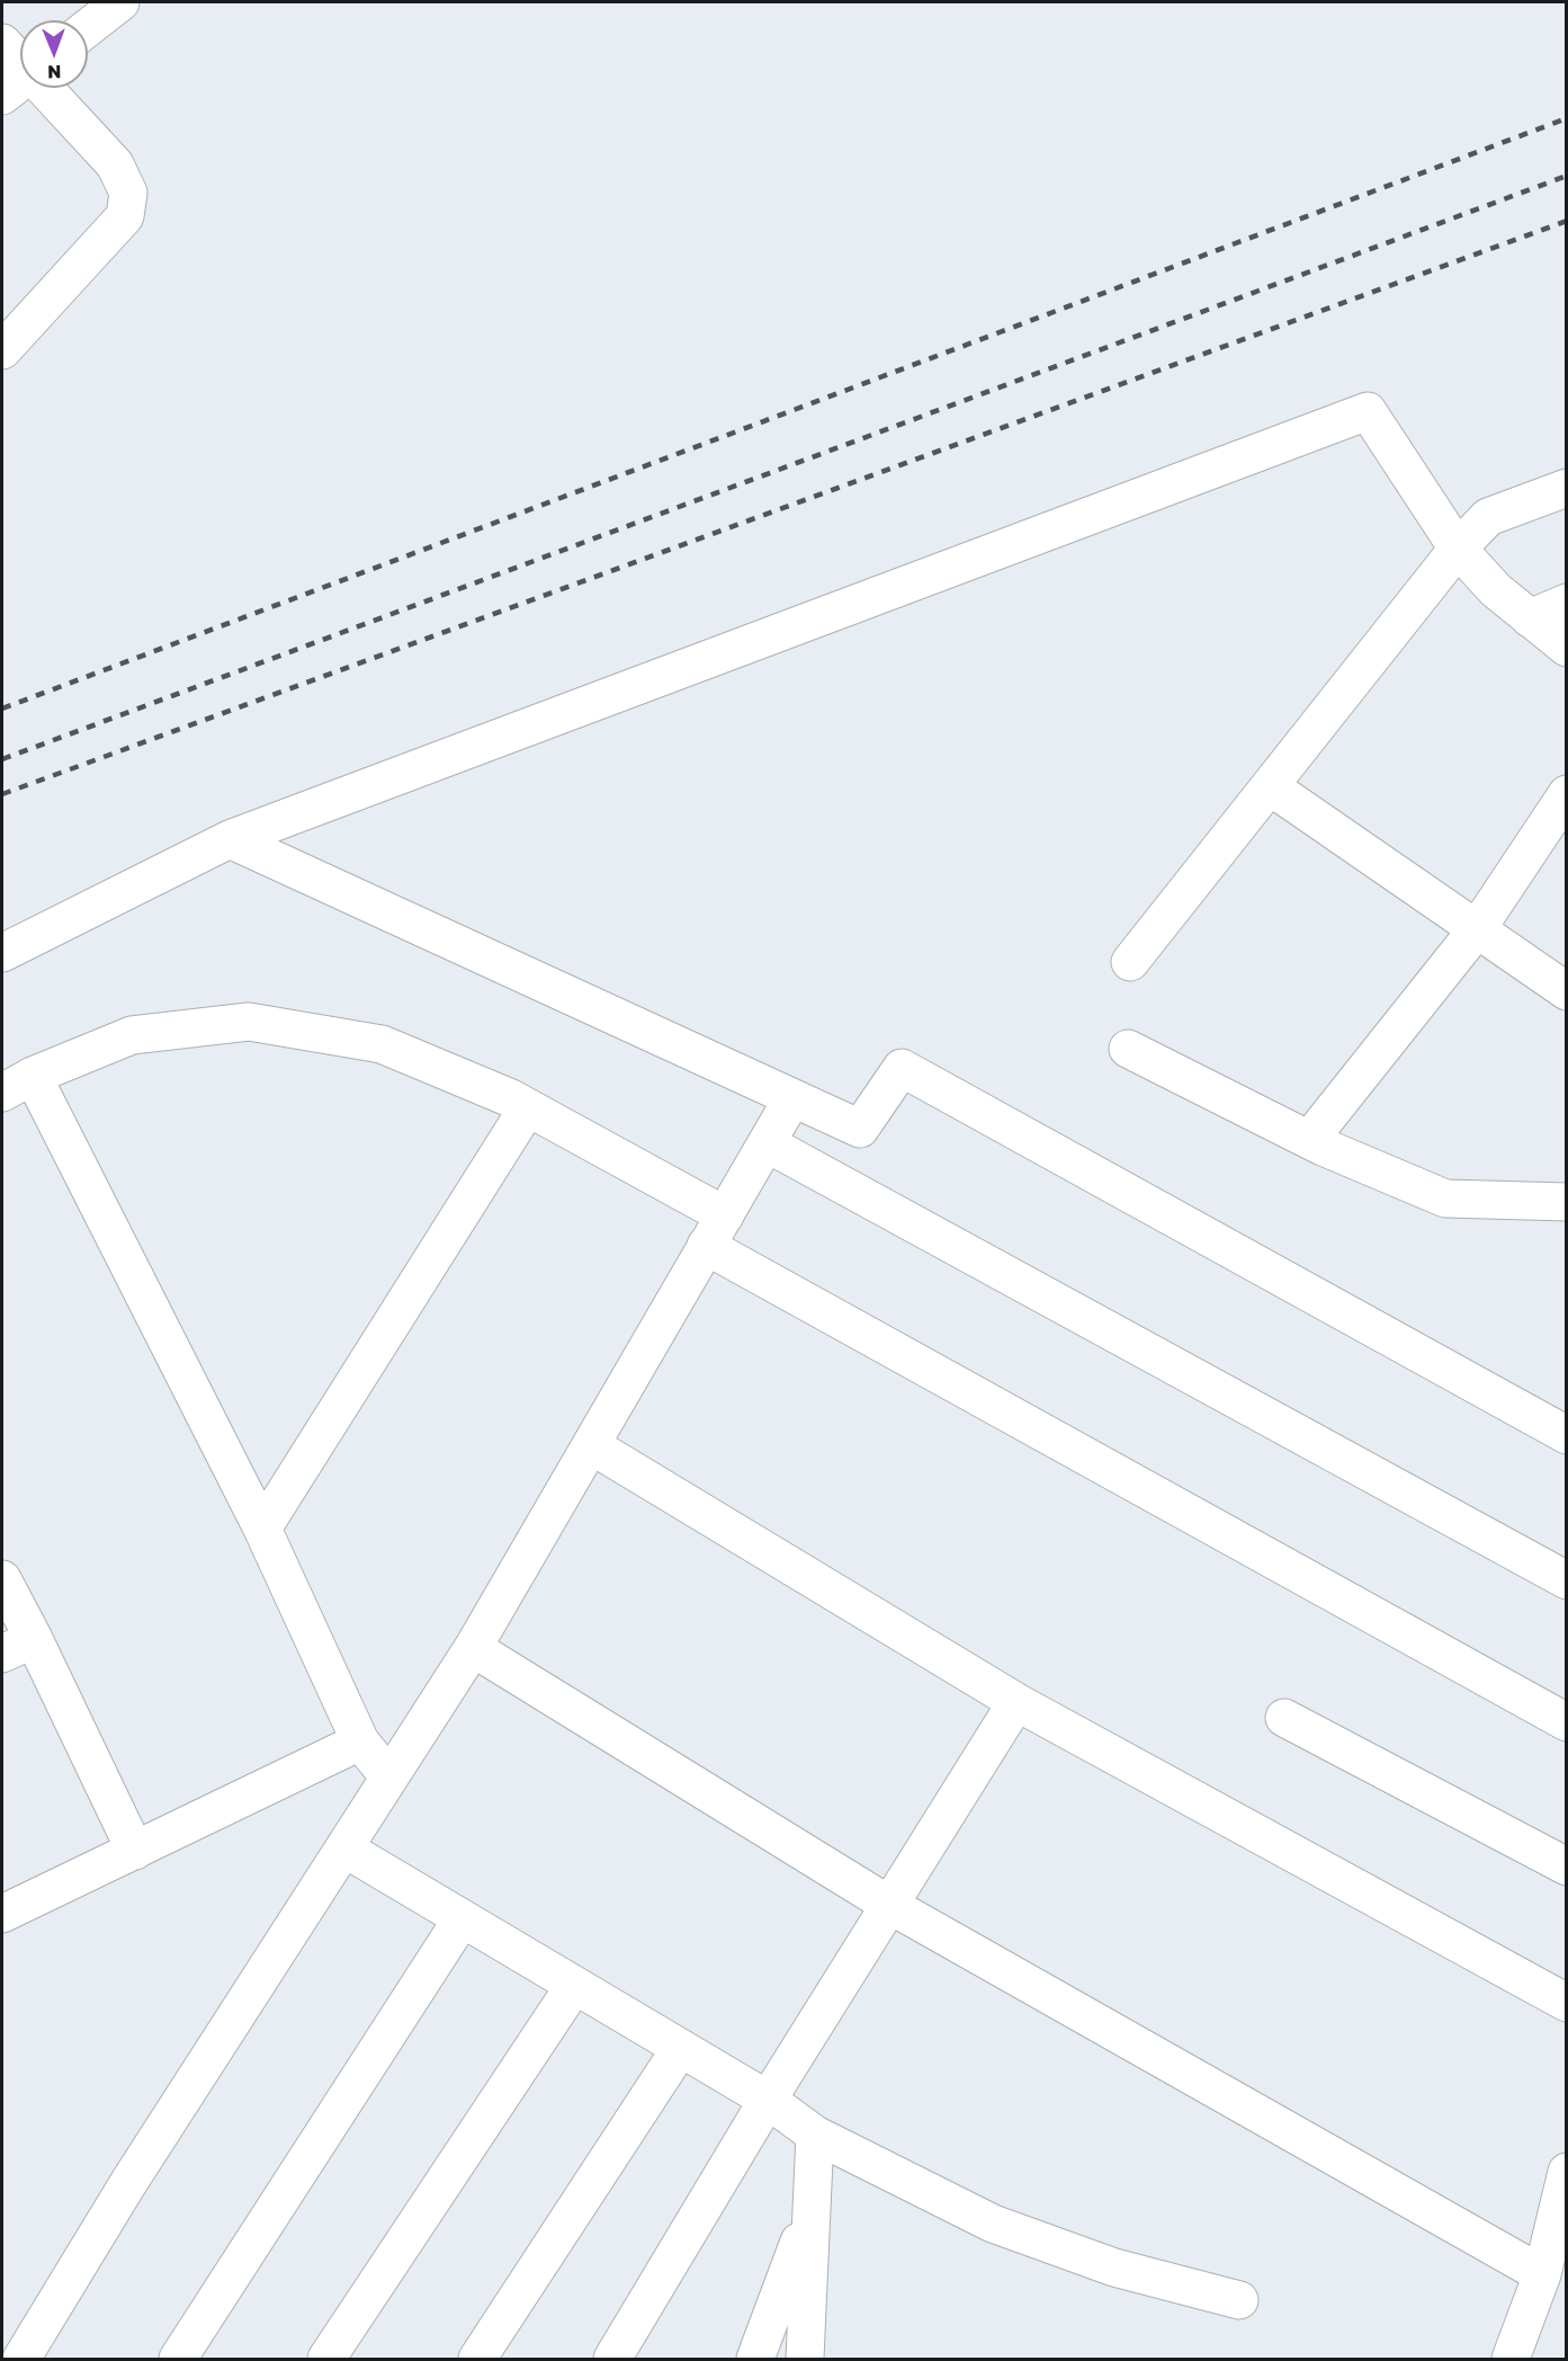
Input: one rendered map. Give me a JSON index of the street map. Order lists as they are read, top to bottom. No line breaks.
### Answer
{"north":"bottom"}
